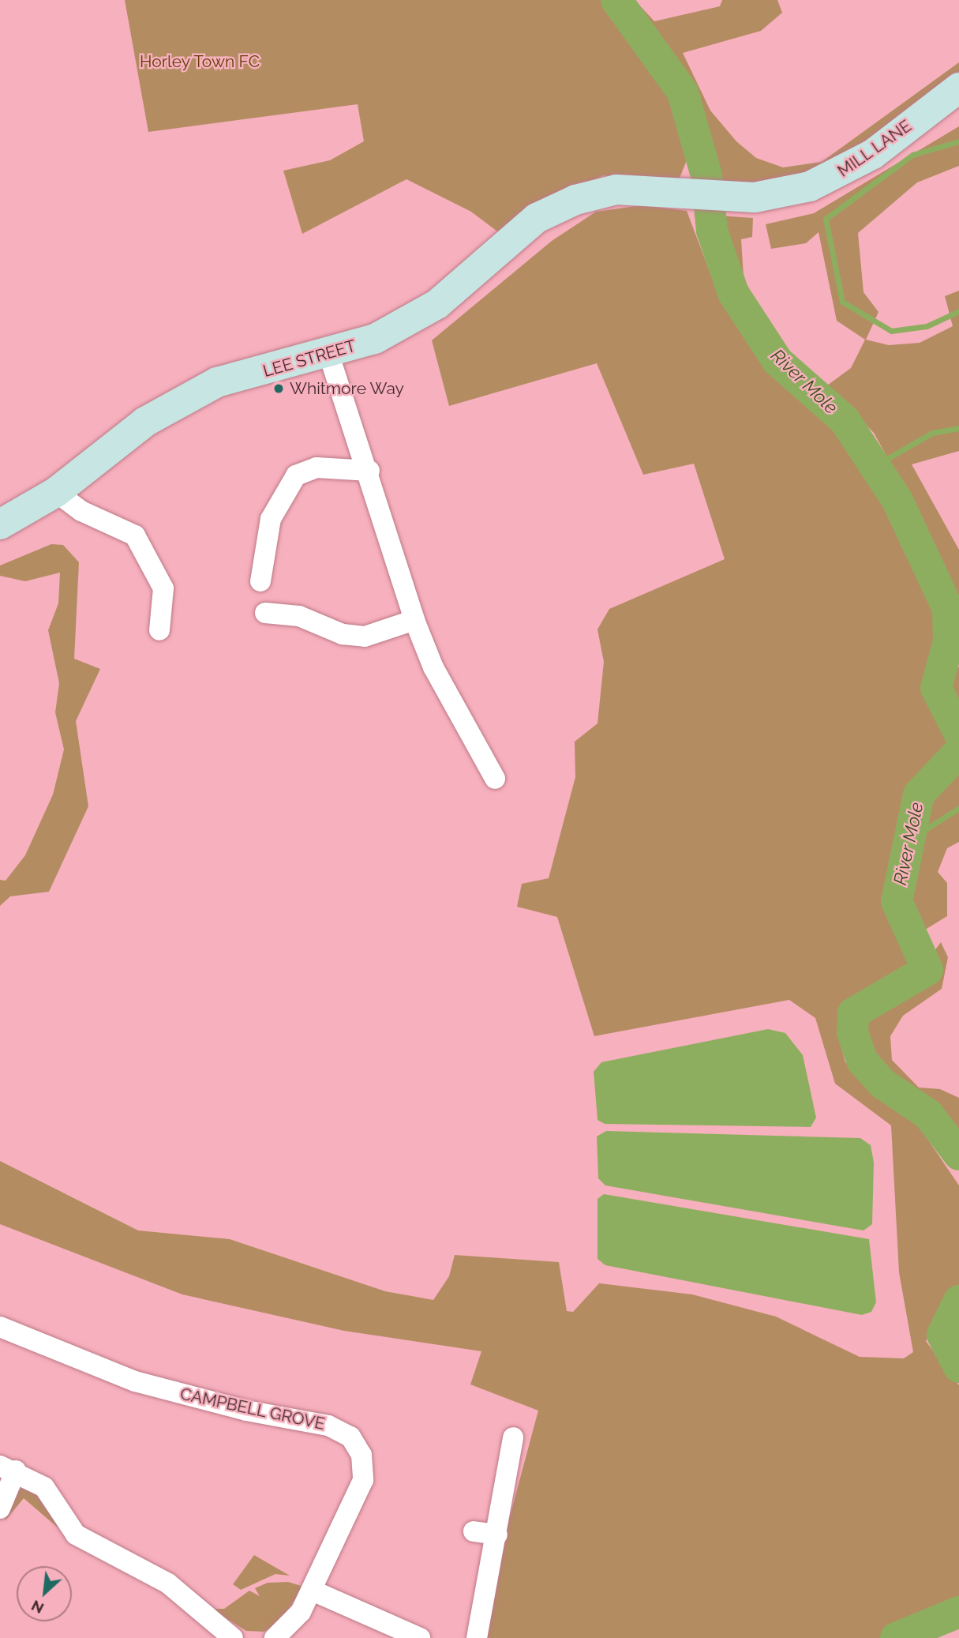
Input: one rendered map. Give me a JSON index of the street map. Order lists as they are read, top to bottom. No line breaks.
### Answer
{"streets":{"street":["MILL LANE","LEE STREET","CAMPBELL GROVE"]},"crossings":[["MILL LANE","LEE STREET"]],"water":["River Mole"],"parks":["Horley Town FC"],"places":["Whitmore Way"],"north":"bottom left"}
